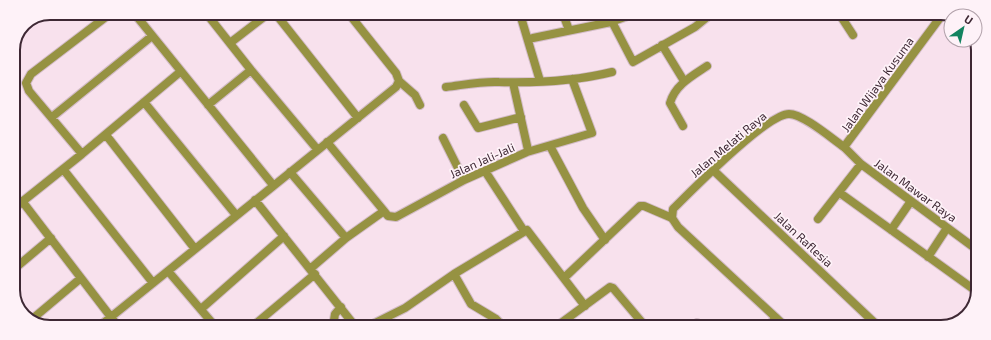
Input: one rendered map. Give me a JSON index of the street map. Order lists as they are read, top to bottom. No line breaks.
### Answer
{"streets":{"street":["Jalan Wijaya Kusuma","Jalan Melati Raya","Jalan Jali-Jali","Jalan Mawar Raya","Jalan Raflesia"]},"crossings":[["Jalan Wijaya Kusuma","Jalan Melati Raya"],["Jalan Wijaya Kusuma","Jalan Mawar Raya"],["Jalan Melati Raya","Jalan Mawar Raya"],["Jalan Melati Raya","Jalan Raflesia"]],"north":"top right"}
